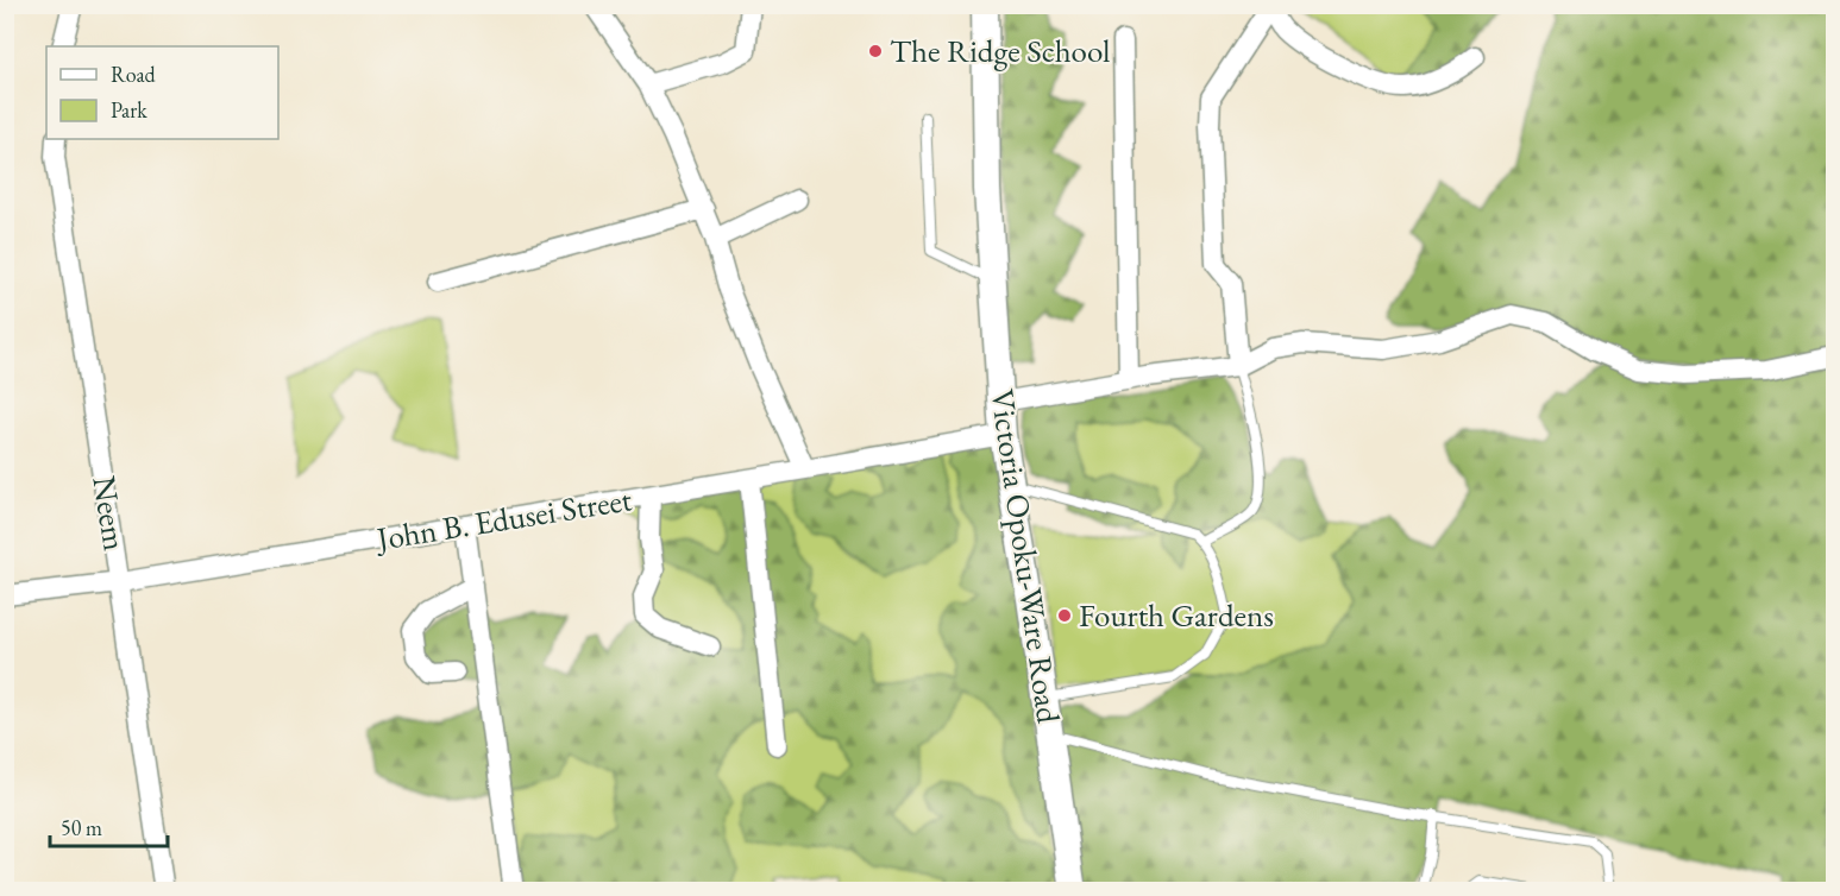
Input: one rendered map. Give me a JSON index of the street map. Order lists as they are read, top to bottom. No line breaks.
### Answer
{"streets":{"main road":["Victoria Opoku-Ware Road"],"street":["Neem","John B. Edusei Street"]},"crossings":[["Neem","John B. Edusei Street"],["John B. Edusei Street","Victoria Opoku-Ware Road"]],"places":["The Ridge School","Fourth Gardens"],"legend":["Road","Park"],"scale_bar":"50 m"}
